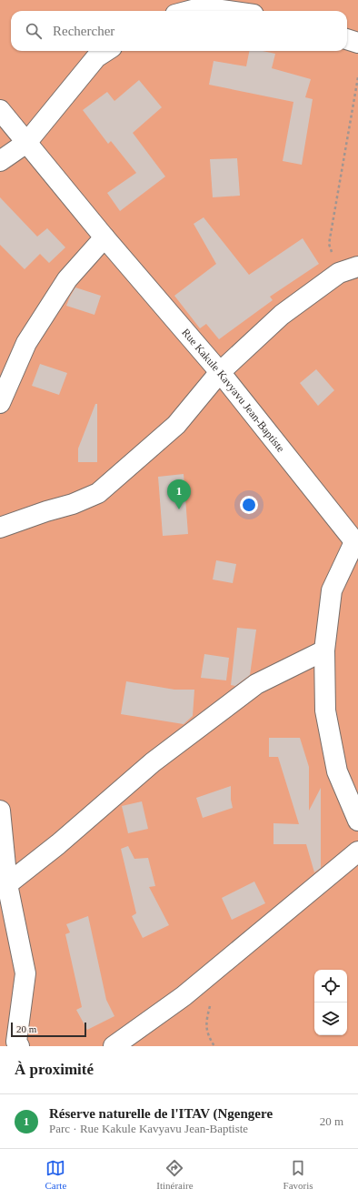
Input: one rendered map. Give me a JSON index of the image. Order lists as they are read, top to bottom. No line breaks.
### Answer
{"streets":{"street":["Rue Kakule Kavyavu Jean-Baptiste"]},"scale_bar":"20 m","page":{"search":"Rechercher","pins":"1","scale":"20 m","heading":"À proximité","list":[{"mark":"1","name":"Réserve naturelle de l'ITAV (Ngengere","note":"Parc · Rue Kakule Kavyavu Jean-Baptiste","value":"20 m"}],"nav":["Carte","Itinéraire","Favoris"]}}
